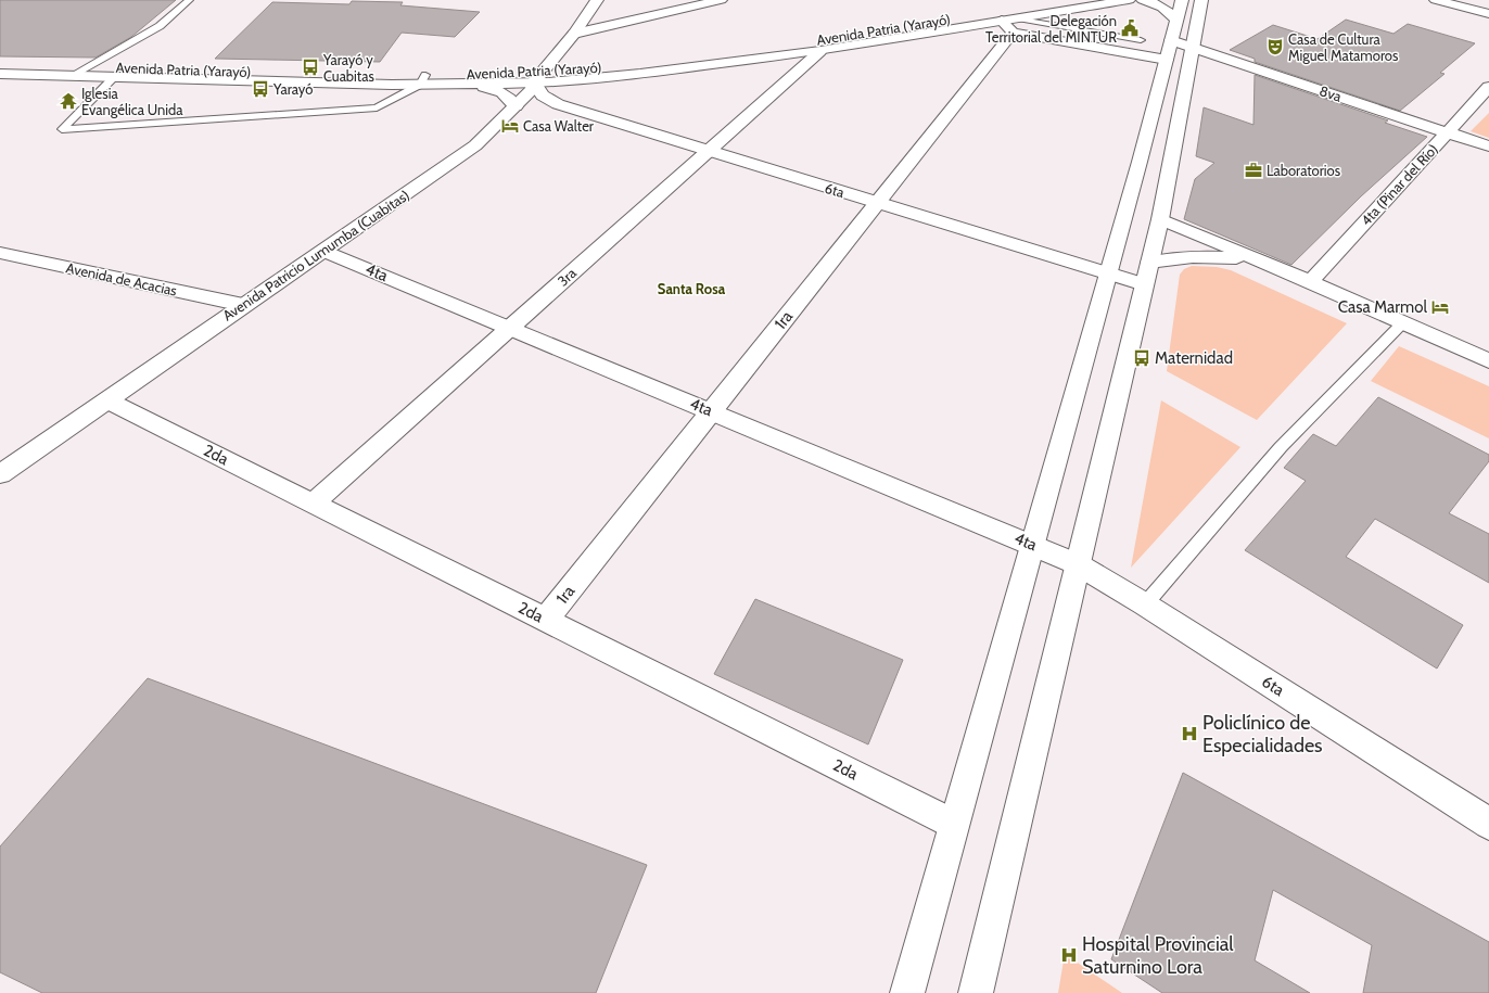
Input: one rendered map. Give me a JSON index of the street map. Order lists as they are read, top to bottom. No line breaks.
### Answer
{"streets":{"main road":["Avenida Patria (Yarayó)","8va","4ta (Pinar del Río)","6ta","Avenida Patricio Lumumba (Cuabitas)","4ta","3ra","Avenida de Acacias","1ra","2da"]},"crossings":[["Avenida Patria (Yarayó)","6ta"],["Avenida Patria (Yarayó)","Avenida Patricio Lumumba (Cuabitas)"],["Avenida Patria (Yarayó)","3ra"],["Avenida Patria (Yarayó)","1ra"],["8va","4ta (Pinar del Río)"],["6ta","Avenida Patricio Lumumba (Cuabitas)"],["6ta","4ta"],["6ta","3ra"],["6ta","1ra"],["Avenida Patricio Lumumba (Cuabitas)","4ta"],["Avenida Patricio Lumumba (Cuabitas)","Avenida de Acacias"],["Avenida Patricio Lumumba (Cuabitas)","2da"],["4ta","3ra"],["4ta","1ra"],["3ra","2da"],["1ra","2da"]],"districts":["Santa Rosa"],"places":{"public building":["Delegación Territorial del MINTUR"],"theatre":["Casa de Cultura Miguel Matamoros"],"bus stop":["Yarayó y Cuabitas","Yarayó","Maternidad"],"temple":["Iglesia Evangélica Unida"],"hotel":["Casa Walter","Casa Marmol"],"office":["Laboratorios"],"hospital":["Policlínico de Especialidades","Hospital Provincial Saturnino Lora"]}}
